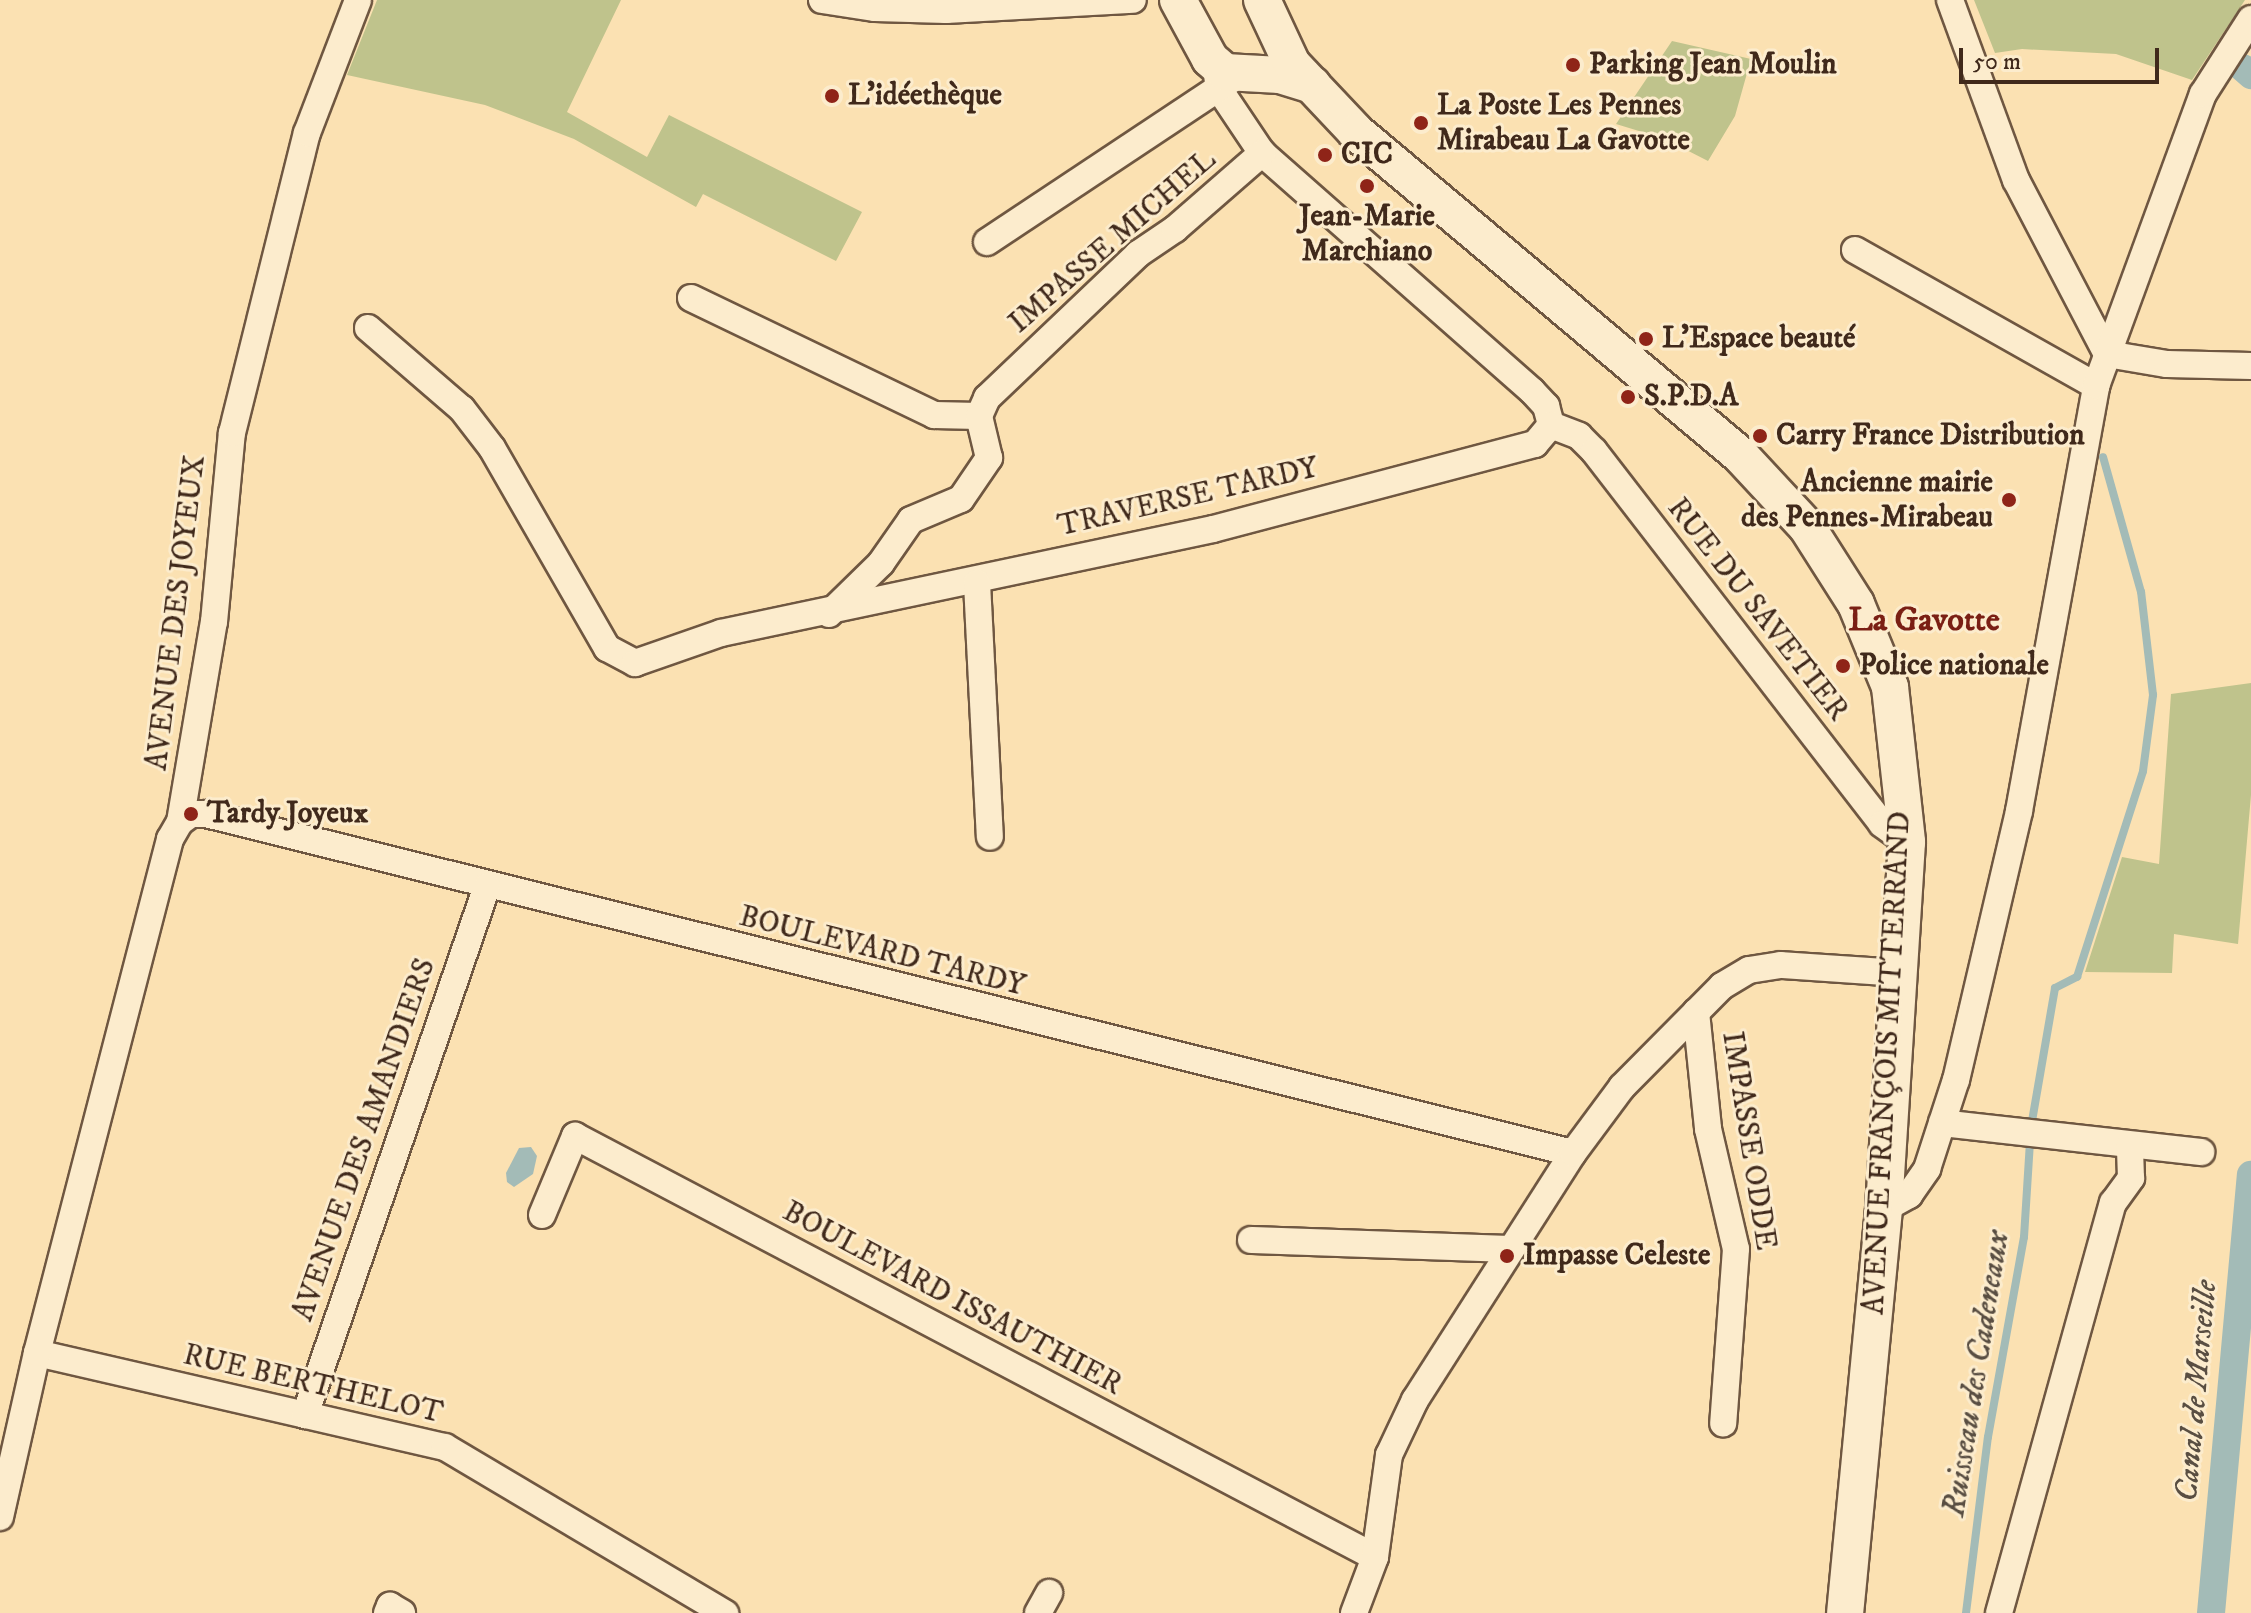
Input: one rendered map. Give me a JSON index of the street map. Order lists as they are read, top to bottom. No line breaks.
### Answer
{"streets":{"main road":["AVENUE FRANÇOIS MITTERRAND"],"street":["IMPASSE MICHEL","TRAVERSE TARDY","RUE DU SAVETIER","AVENUE DES JOYEUX","BOULEVARD TARDY","AVENUE DES AMANDIERS","IMPASSE ODDE","BOULEVARD ISSAUTHIER","RUE BERTHELOT"]},"crossings":[["TRAVERSE TARDY","RUE DU SAVETIER"],["RUE DU SAVETIER","AVENUE FRANÇOIS MITTERRAND"],["AVENUE DES JOYEUX","BOULEVARD TARDY"],["AVENUE DES JOYEUX","RUE BERTHELOT"],["BOULEVARD TARDY","AVENUE DES AMANDIERS"],["AVENUE DES AMANDIERS","RUE BERTHELOT"]],"districts":["La Gavotte"],"water":["Ruisseau des Cadeneaux","Canal de Marseille"],"places":["Parking Jean Moulin","L'idéethèque","La Poste Les Pennes Mirabeau La Gavotte","CIC","Jean-Marie Marchiano","L'Espace beauté","S.P.D.A","Carry France Distribution","Ancienne mairie des Pennes-Mirabeau","Police nationale","Tardy Joyeux","Impasse Celeste"],"scale_bar":"50 m"}
